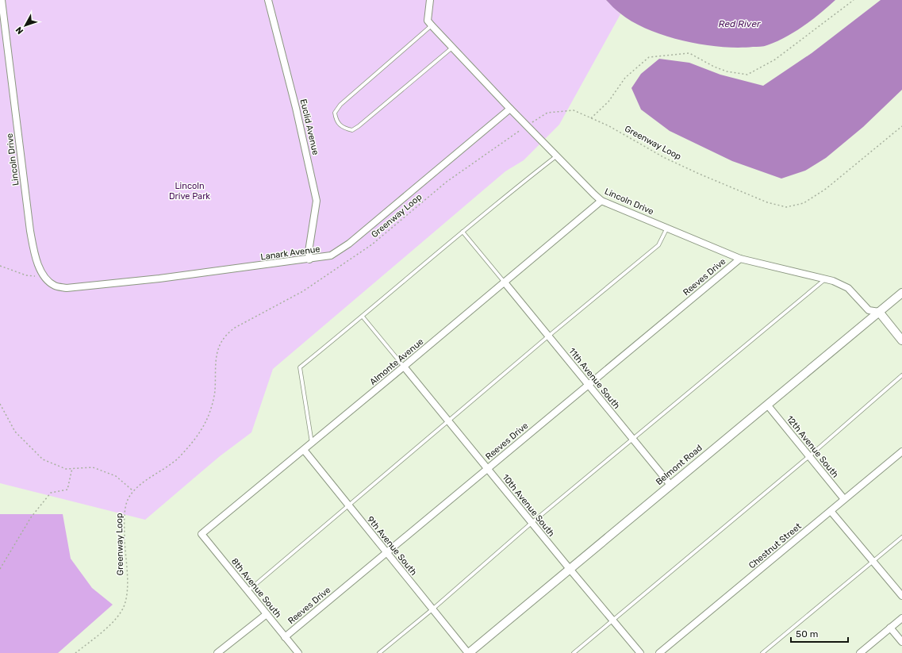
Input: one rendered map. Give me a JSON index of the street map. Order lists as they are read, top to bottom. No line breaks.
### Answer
{"streets":{"street":["Euclid Avenue","Lincoln Drive","Lanark Avenue","Reeves Drive","Almonte Avenue","11th Avenue South","12th Avenue South","Belmont Road","10th Avenue South","9th Avenue South","Chestnut Street","8th Avenue South"],"path":["Greenway Loop"]},"crossings":[["Euclid Avenue","Lanark Avenue"],["Greenway Loop","Lincoln Drive"],["Lincoln Drive","Lanark Avenue"],["Lincoln Drive","Reeves Drive"],["Lincoln Drive","Almonte Avenue"],["Lincoln Drive","Belmont Road"],["Reeves Drive","11th Avenue South"],["Reeves Drive","10th Avenue South"],["Reeves Drive","9th Avenue South"],["Reeves Drive","8th Avenue South"],["Almonte Avenue","11th Avenue South"],["Almonte Avenue","10th Avenue South"],["Almonte Avenue","9th Avenue South"],["Almonte Avenue","8th Avenue South"],["11th Avenue South","Belmont Road"],["12th Avenue South","Belmont Road"],["12th Avenue South","Chestnut Street"],["Belmont Road","10th Avenue South"],["Belmont Road","9th Avenue South"]],"water":["Red River"],"parks":["Lincoln Drive Park"],"scale_bar":"50 m","north":"bottom left"}
